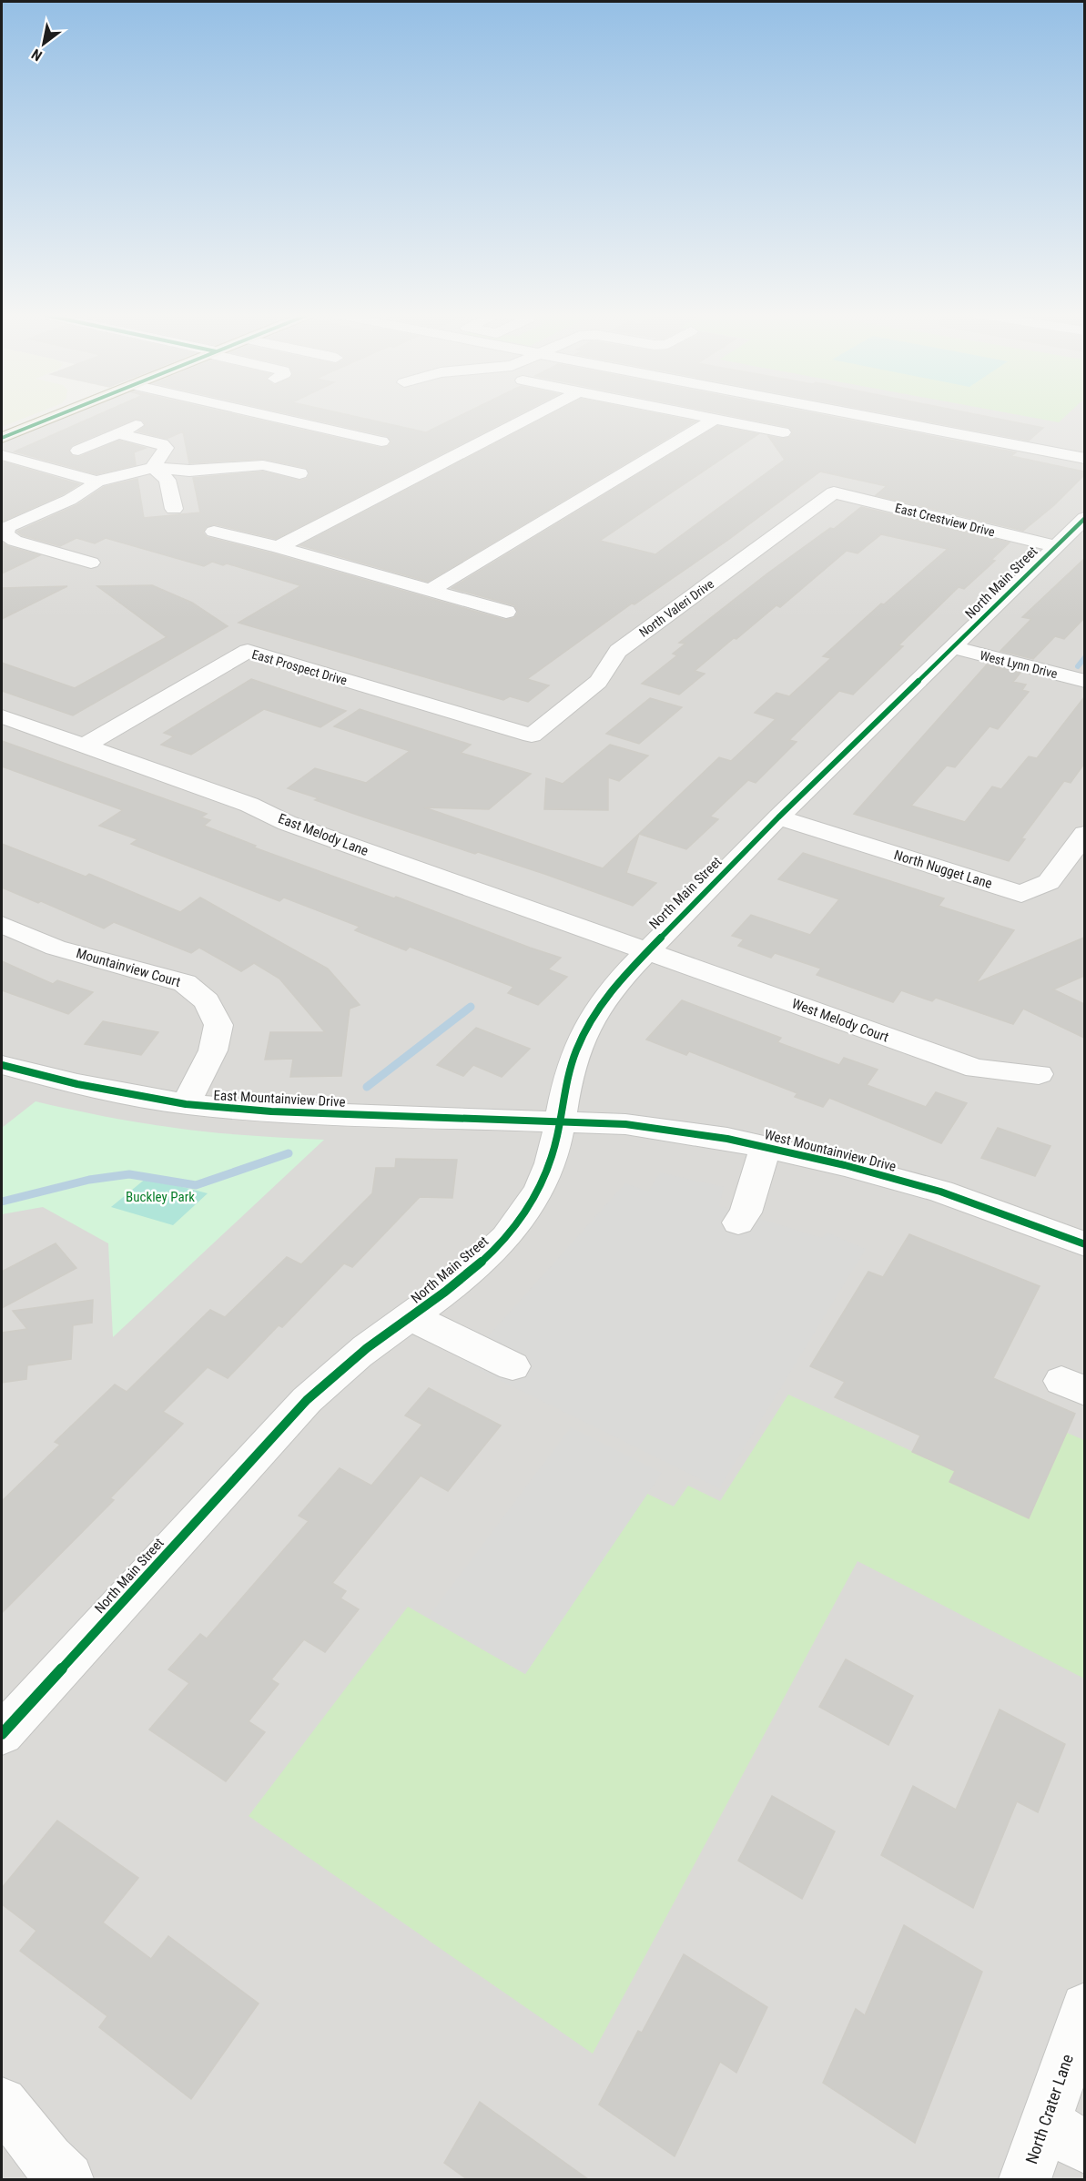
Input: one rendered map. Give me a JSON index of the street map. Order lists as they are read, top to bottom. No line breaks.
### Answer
{"streets":{"street":["East Crestview Drive","North Main Street","North Valeri Drive","West Lynn Drive","East Prospect Drive","East Melody Lane","North Nugget Lane","Mountainview Court","West Melody Court","East Mountainview Drive","West Mountainview Drive","North Crater Lane"]},"crossings":[["East Crestview Drive","North Main Street"],["East Crestview Drive","North Valeri Drive"],["North Main Street","West Lynn Drive"],["North Main Street","East Melody Lane"],["North Main Street","North Nugget Lane"],["North Main Street","West Melody Court"],["North Main Street","East Mountainview Drive"],["North Main Street","West Mountainview Drive"],["North Valeri Drive","East Prospect Drive"],["East Prospect Drive","East Melody Lane"],["East Melody Lane","West Melody Court"],["Mountainview Court","East Mountainview Drive"],["East Mountainview Drive","West Mountainview Drive"]],"parks":["Buckley Park"],"north":"bottom left"}
